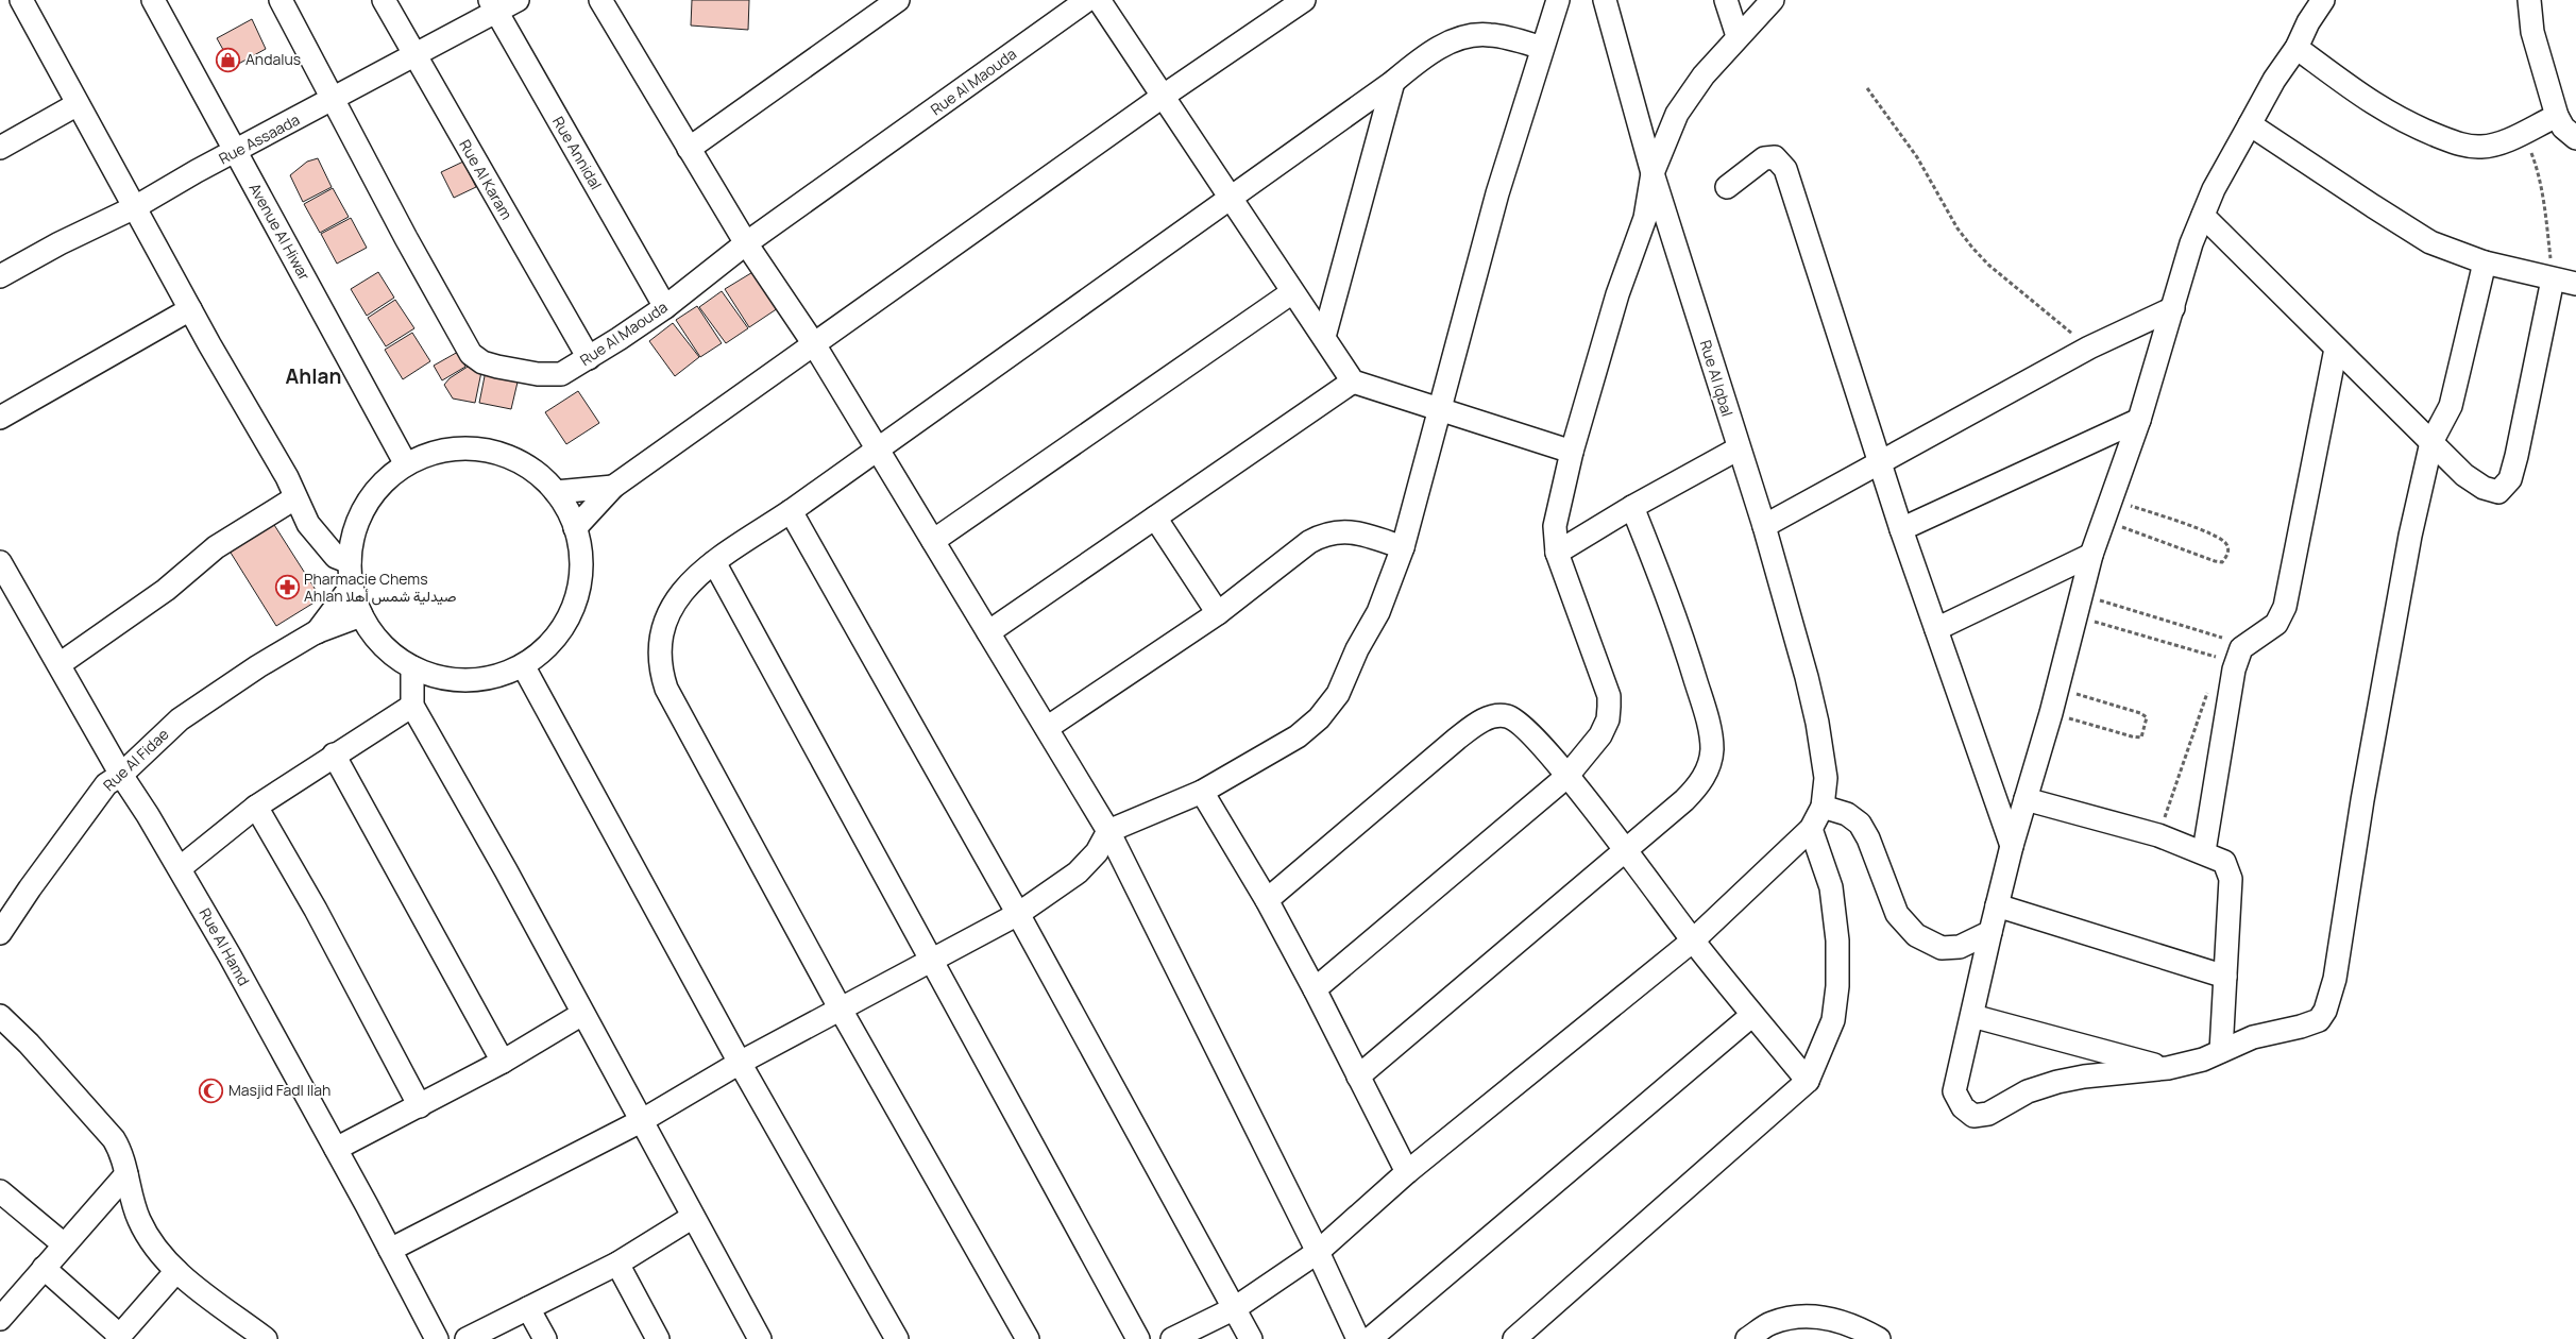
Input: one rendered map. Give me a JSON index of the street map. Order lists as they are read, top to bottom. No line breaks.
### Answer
{"streets":{"street":["Rue Al Maouda","Rue Assaada","Rue Annidal","Rue Al Karam","Avenue Al Hiwar","Rue Al Iqbal","Rue Al Fidae","Rue Al Hamd"]},"crossings":[["Rue Al Maouda","Rue Assaada"],["Rue Al Maouda","Rue Annidal"],["Rue Al Maouda","Rue Al Karam"],["Rue Assaada","Rue Annidal"],["Rue Assaada","Rue Al Karam"],["Rue Assaada","Avenue Al Hiwar"],["Rue Al Fidae","Rue Al Hamd"]],"districts":["Ahlan"],"places":{"shop":["Andalus"],"pharmacy":["Pharmacie Chems Ahlan صيدلية شمس أهلا"],"mosque":["Masjid Fadl llah"]}}
